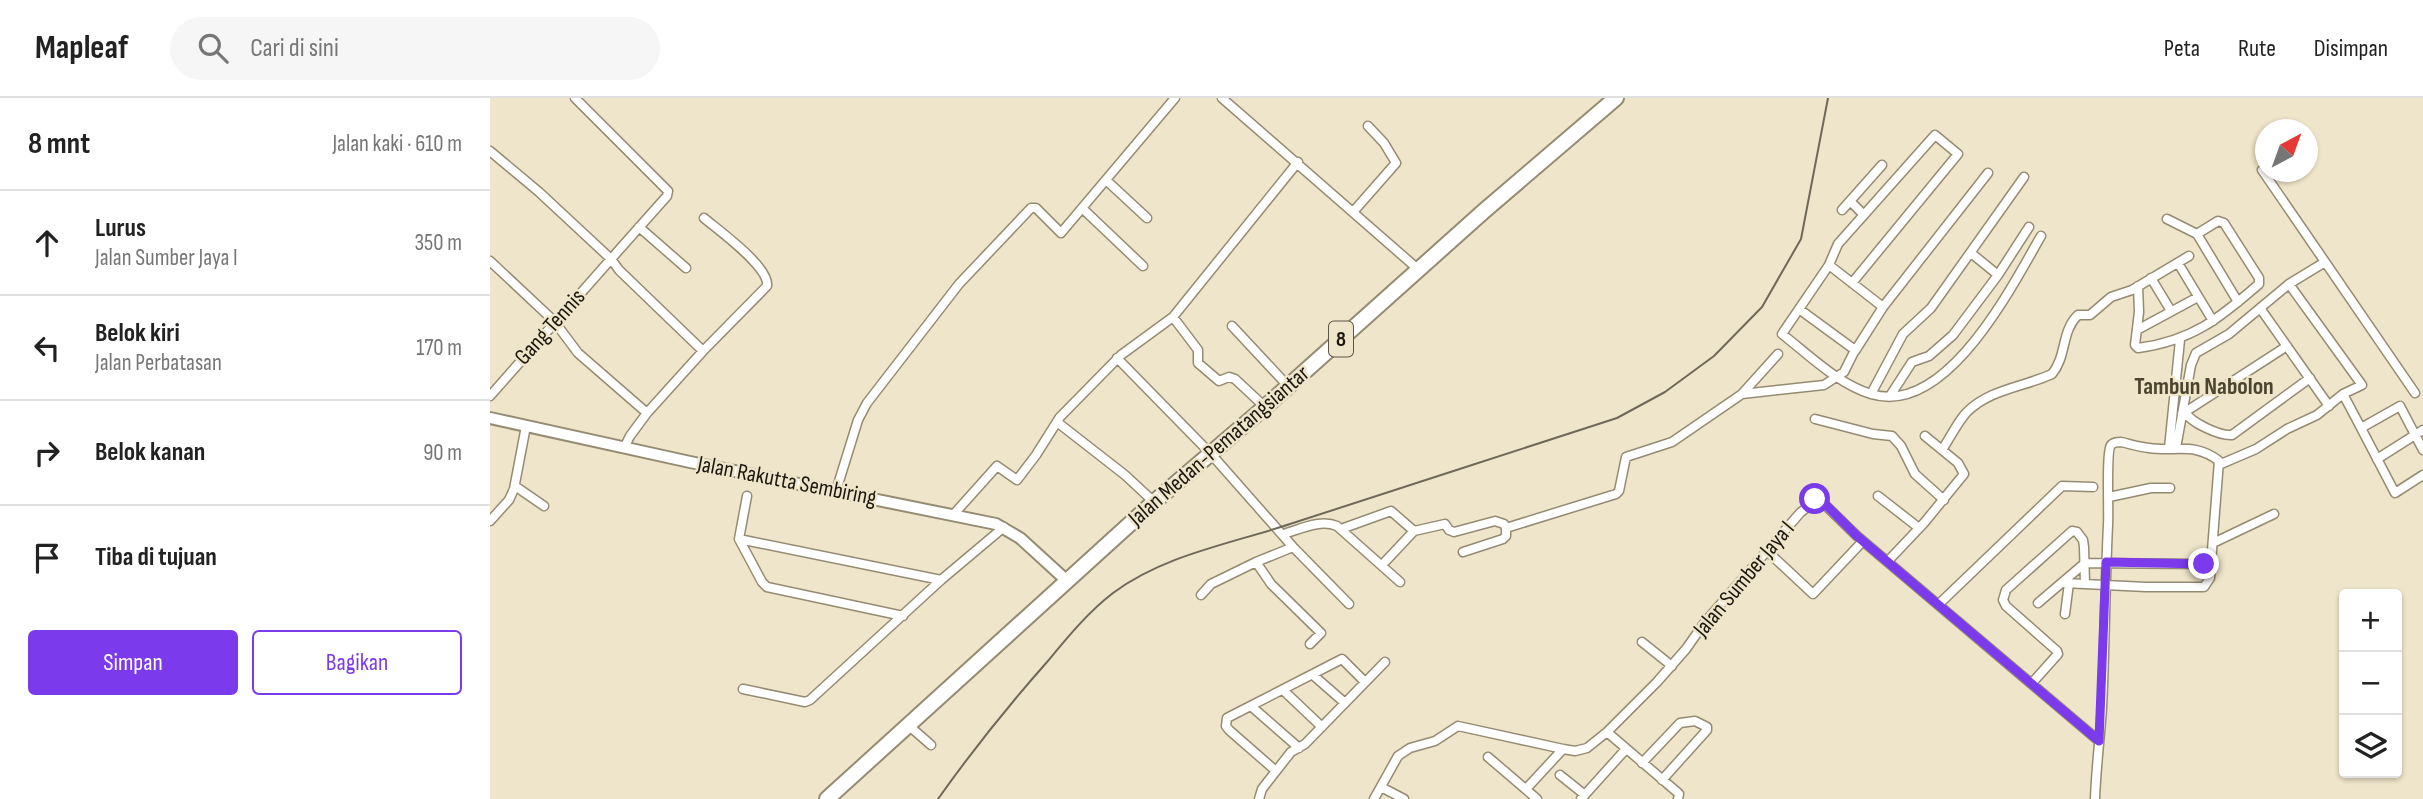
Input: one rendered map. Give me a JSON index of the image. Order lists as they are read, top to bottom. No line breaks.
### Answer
{"streets":{"highway":["8","Jalan Medan-Pematangsiantar"],"main road":["Jalan Rakutta Sembiring"],"street":["Gang Tennis","Jalan Sumber Jaya I"]},"crossings":[["Jalan Medan-Pematangsiantar","Jalan Rakutta Sembiring"]],"districts":["Tambun Nabolon"],"north":"top right","page":{"header":"Mapleaf","search":"Cari di sini","nav":["Peta","Rute","Disimpan"],"heading":["8 mnt","Jalan kaki · 610 m"],"list":[["Lurus","Jalan Sumber Jaya I","350 m"],["Belok kiri","Jalan Perbatasan","170 m"],["Belok kanan","90 m"],"Tiba di tujuan"],"map_buttons":["+","−"],"buttons":["Simpan","Bagikan"]}}
